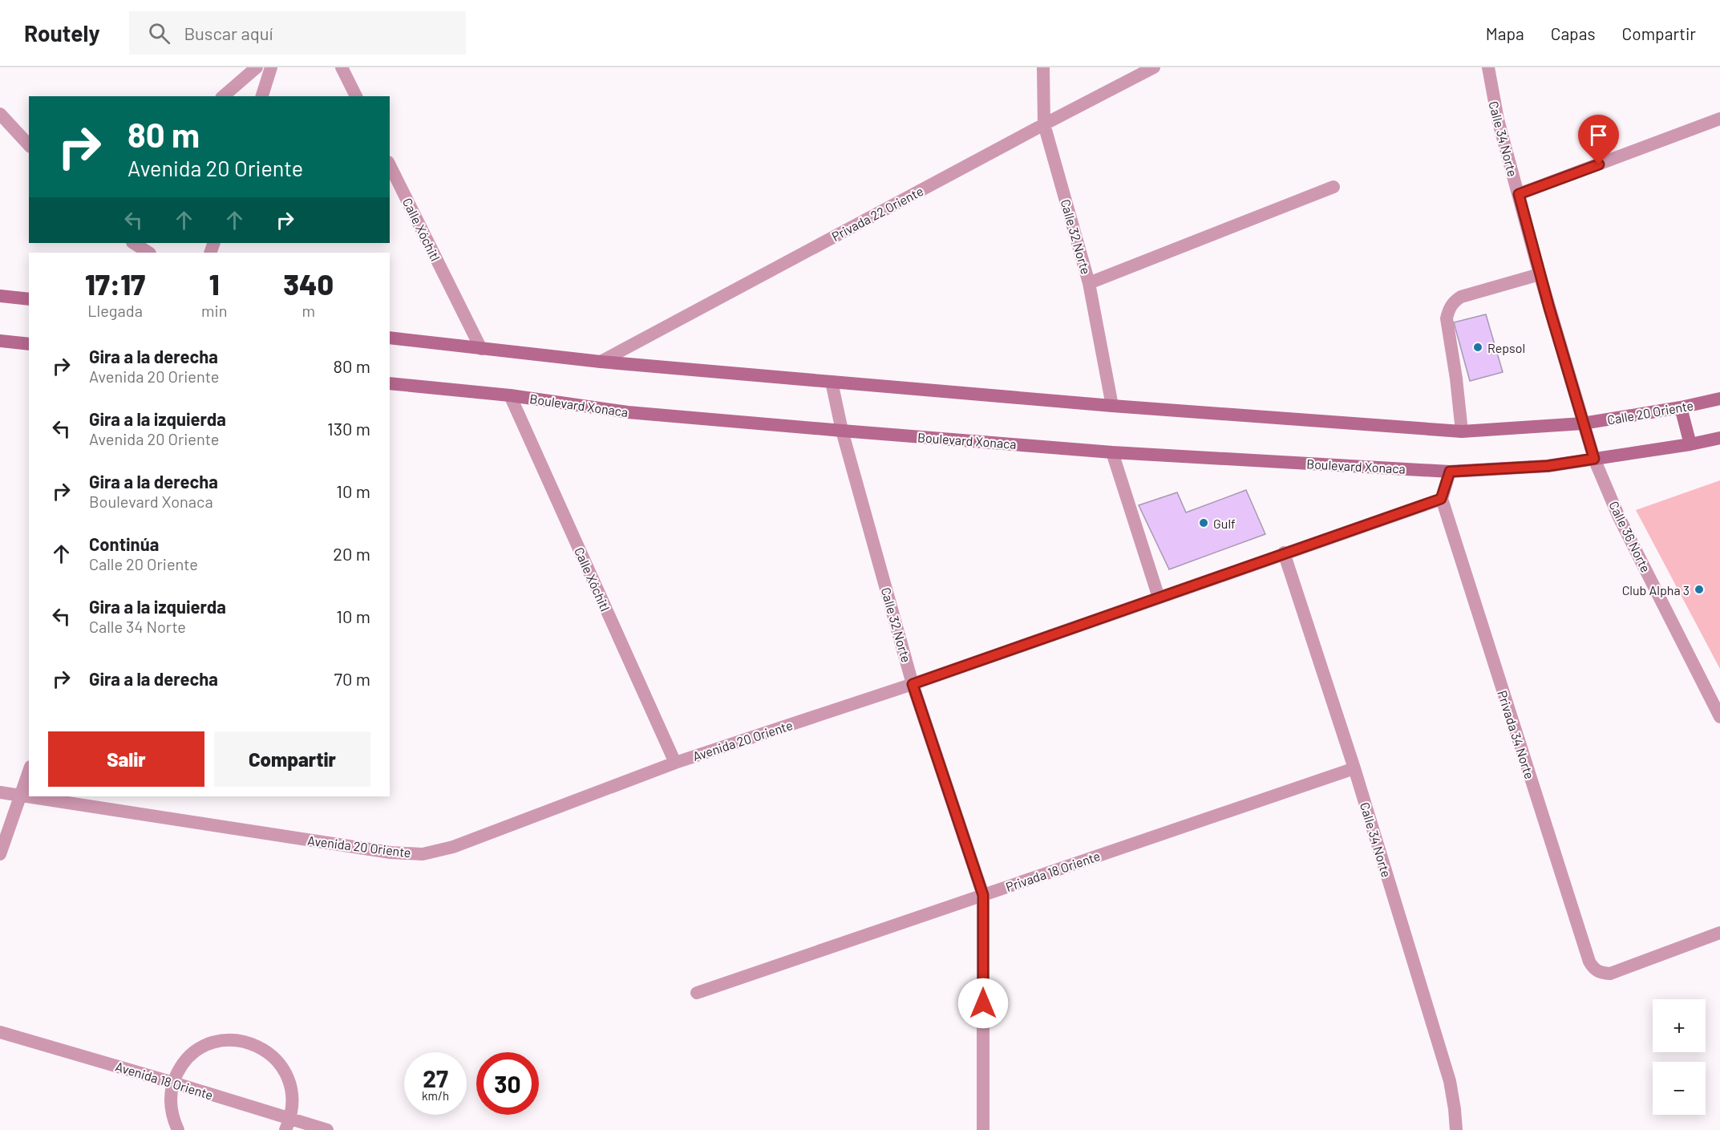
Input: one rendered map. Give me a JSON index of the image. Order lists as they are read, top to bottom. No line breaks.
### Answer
{"streets":{"main road":["Boulevard Xonaca","Calle 20 Oriente"],"street":["Calle 34 Norte","Privada 22 Oriente","Calle Xóchitl","Calle 32 Norte","Calle 36 Norte","Privada 34 Norte","Avenida 20 Oriente","Privada 18 Oriente","Avenida 18 Oriente"]},"crossings":[["Calle 34 Norte","Boulevard Xonaca"],["Calle 34 Norte","Calle 20 Oriente"],["Calle 34 Norte","Calle 36 Norte"],["Calle 34 Norte","Avenida 20 Oriente"],["Calle 34 Norte","Privada 18 Oriente"],["Privada 22 Oriente","Calle 32 Norte"],["Calle Xóchitl","Boulevard Xonaca"],["Calle Xóchitl","Avenida 20 Oriente"],["Calle 32 Norte","Boulevard Xonaca"],["Calle 32 Norte","Avenida 20 Oriente"],["Calle 32 Norte","Privada 18 Oriente"],["Boulevard Xonaca","Calle 36 Norte"],["Privada 34 Norte","Avenida 20 Oriente"]],"places":["Repsol","Gulf","Club Alpha 3"],"page":{"header":"Routely","search":"Buscar aquí","nav":["Mapa","Capas","Compartir"],"turn":["80 m","Avenida 20 Oriente"],"eta":["17:17","Llegada","1","min","340","m"],"list":[{"name":"Gira a la derecha","note":"Avenida 20 Oriente","value":"80 m"},{"name":"Gira a la izquierda","note":"Avenida 20 Oriente","value":"130 m"},{"name":"Gira a la derecha","note":"Boulevard Xonaca","value":"10 m"},{"name":"Continúa","note":"Calle 20 Oriente","value":"20 m"},{"name":"Gira a la izquierda","note":"Calle 34 Norte","value":"10 m"},{"name":"Gira a la derecha","value":"70 m"}],"buttons":["Salir","Compartir"],"map_buttons":["+","−"],"speed":"27 km/h","limit":"30"}}
